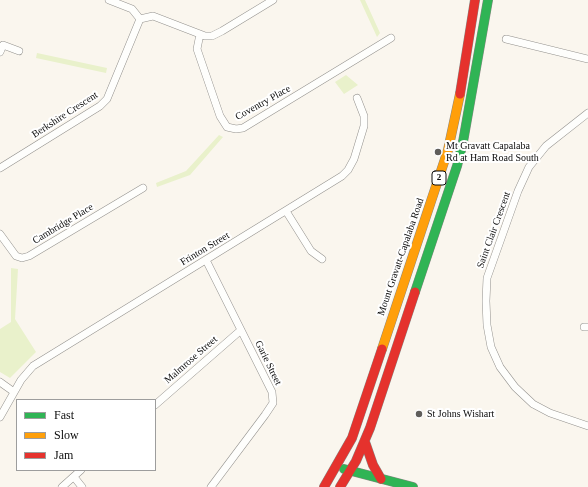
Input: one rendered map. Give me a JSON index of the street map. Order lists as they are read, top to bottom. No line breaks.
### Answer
{"streets":{"main road":["2","Mount Gravatt-Capalaba Road"],"street":["Coventry Place","Berkshire Crescent","Cambridge Place","Saint Clair Crescent","Frinton Street","Malmrose Street","Garie Street"]},"crossings":[["Frinton Street","Garie Street"],["Malmrose Street","Garie Street"]],"places":["Mt Gravatt Capalaba Rd at Ham Road South","St Johns Wishart"],"legend":["Fast","Slow","Jam"]}
